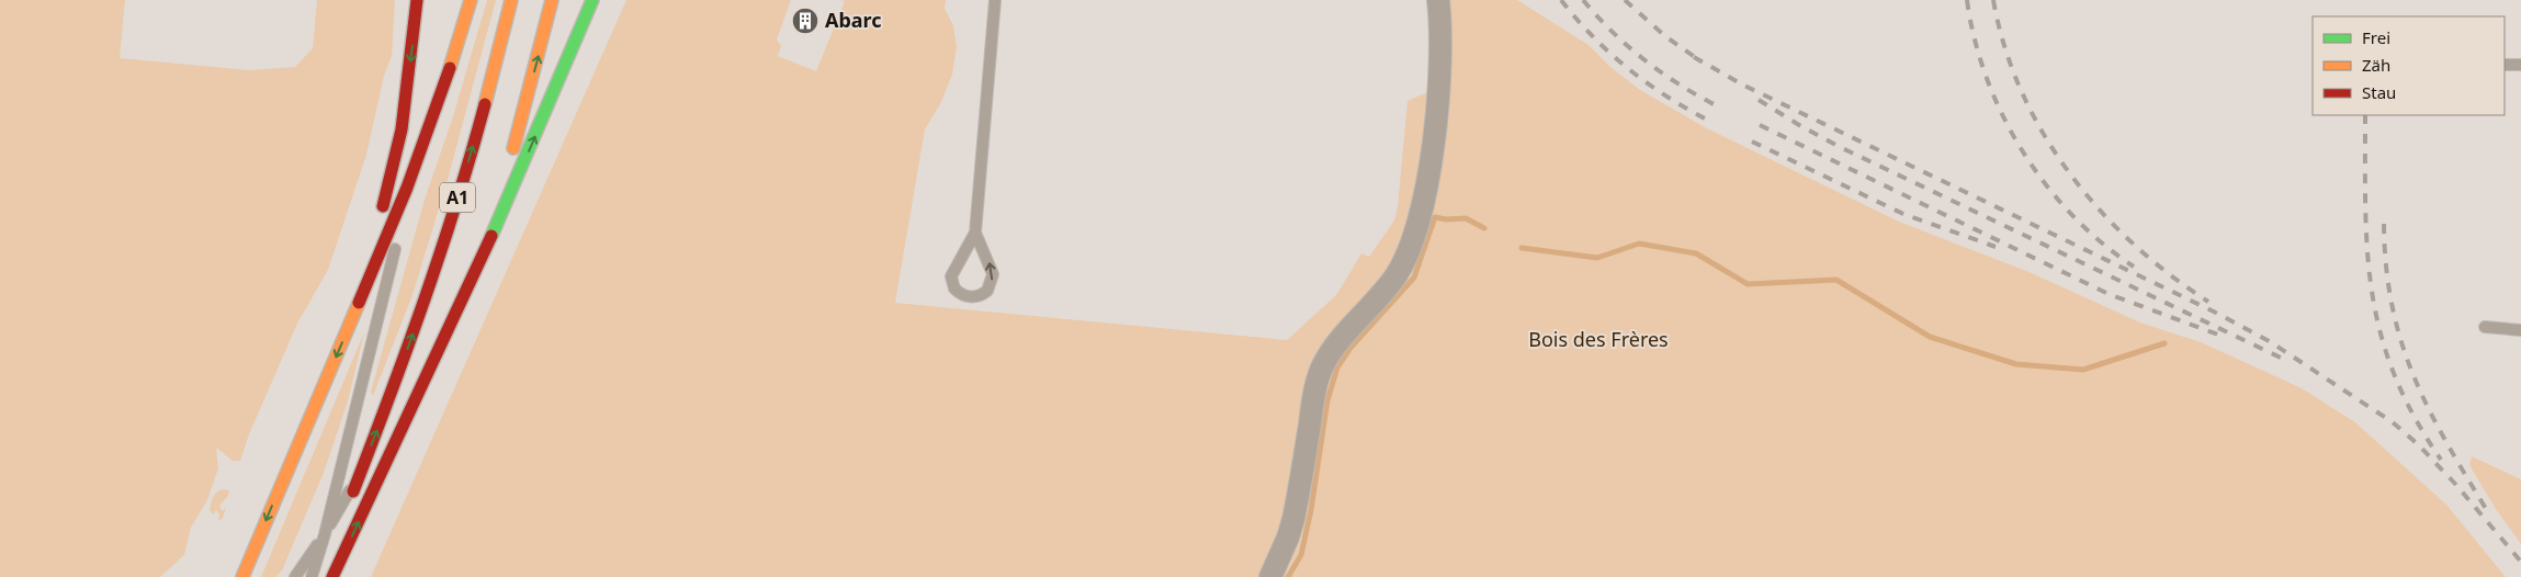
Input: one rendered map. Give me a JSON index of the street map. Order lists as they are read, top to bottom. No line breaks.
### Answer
{"streets":{"highway":["A1"]},"parks":["Bois des Frères"],"places":{"building":["Abarc"]},"legend":["Frei","Zäh","Stau"]}
